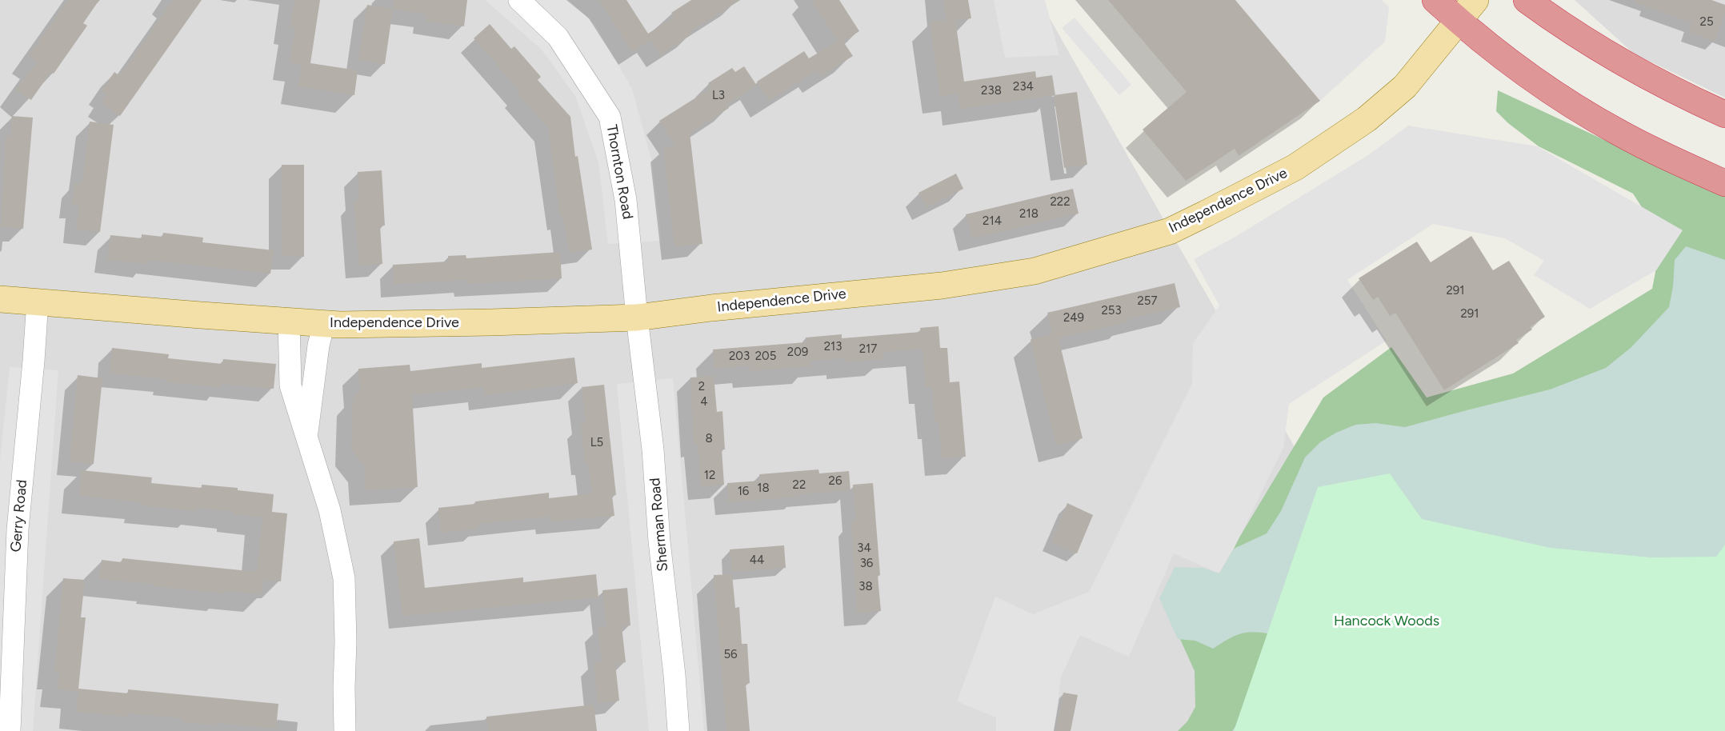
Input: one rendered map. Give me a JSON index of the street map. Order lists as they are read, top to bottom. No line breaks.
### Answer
{"streets":{"main road":["Independence Drive"],"street":["Thornton Road","Gerry Road","Sherman Road"]},"crossings":[["Thornton Road","Independence Drive"],["Thornton Road","Sherman Road"],["Independence Drive","Gerry Road"],["Independence Drive","Sherman Road"]],"parks":["Hancock Woods"],"house_numbers":["25","234","238","L3","222","218","214","291","257","253","291","249","213","217","209","203","205","2","4","8","L5","12","26","22","18","16","34","44","36","38","56"]}
